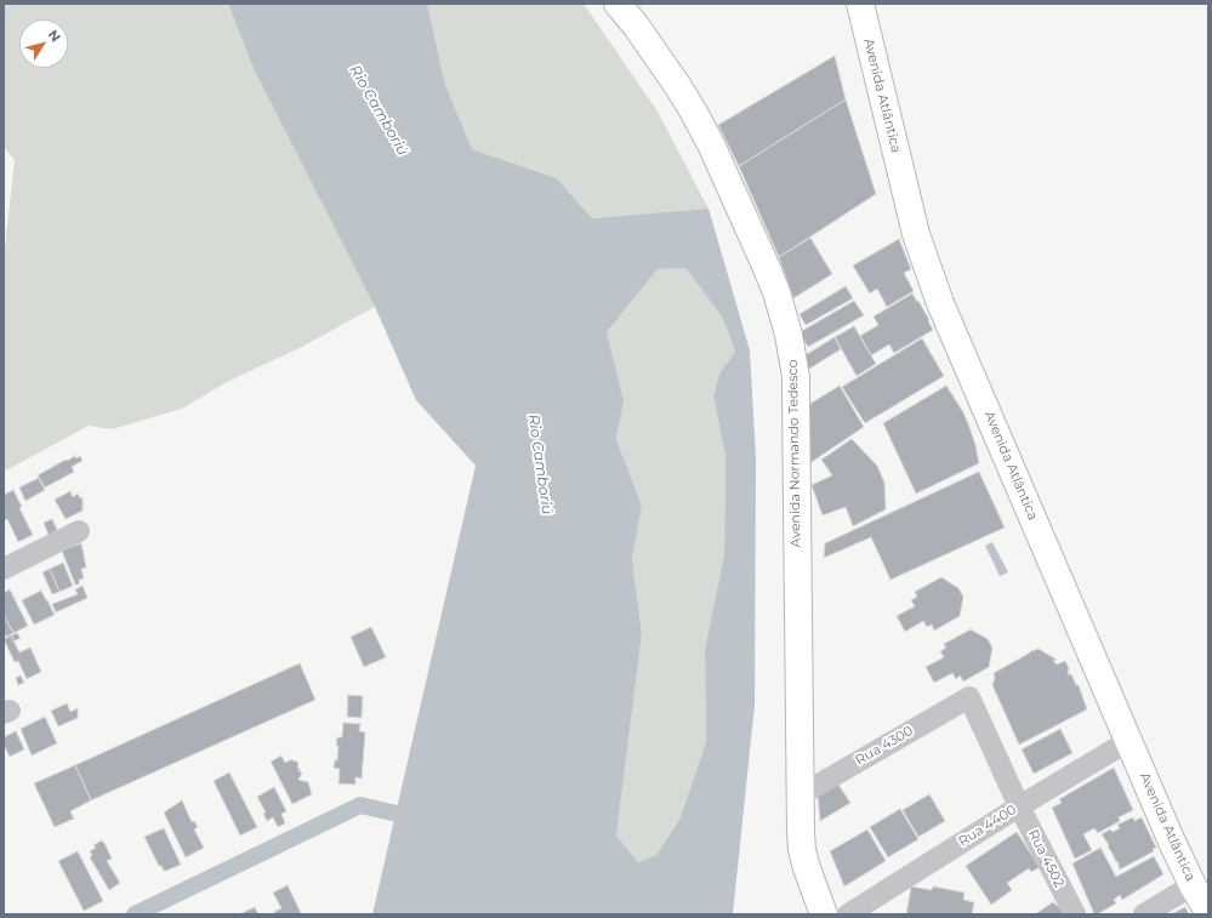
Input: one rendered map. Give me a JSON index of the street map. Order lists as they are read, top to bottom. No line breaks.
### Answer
{"streets":{"main road":["Avenida Atlântica","Avenida Normando Tedesco"],"street":["Rua 4300","Rua 4400","Rua 4502"]},"crossings":[["Avenida Atlântica","Rua 4400"],["Avenida Normando Tedesco","Rua 4300"],["Rua 4300","Rua 4502"],["Rua 4400","Rua 4502"]],"water":["Rio Camboriú"],"north":"top right"}
